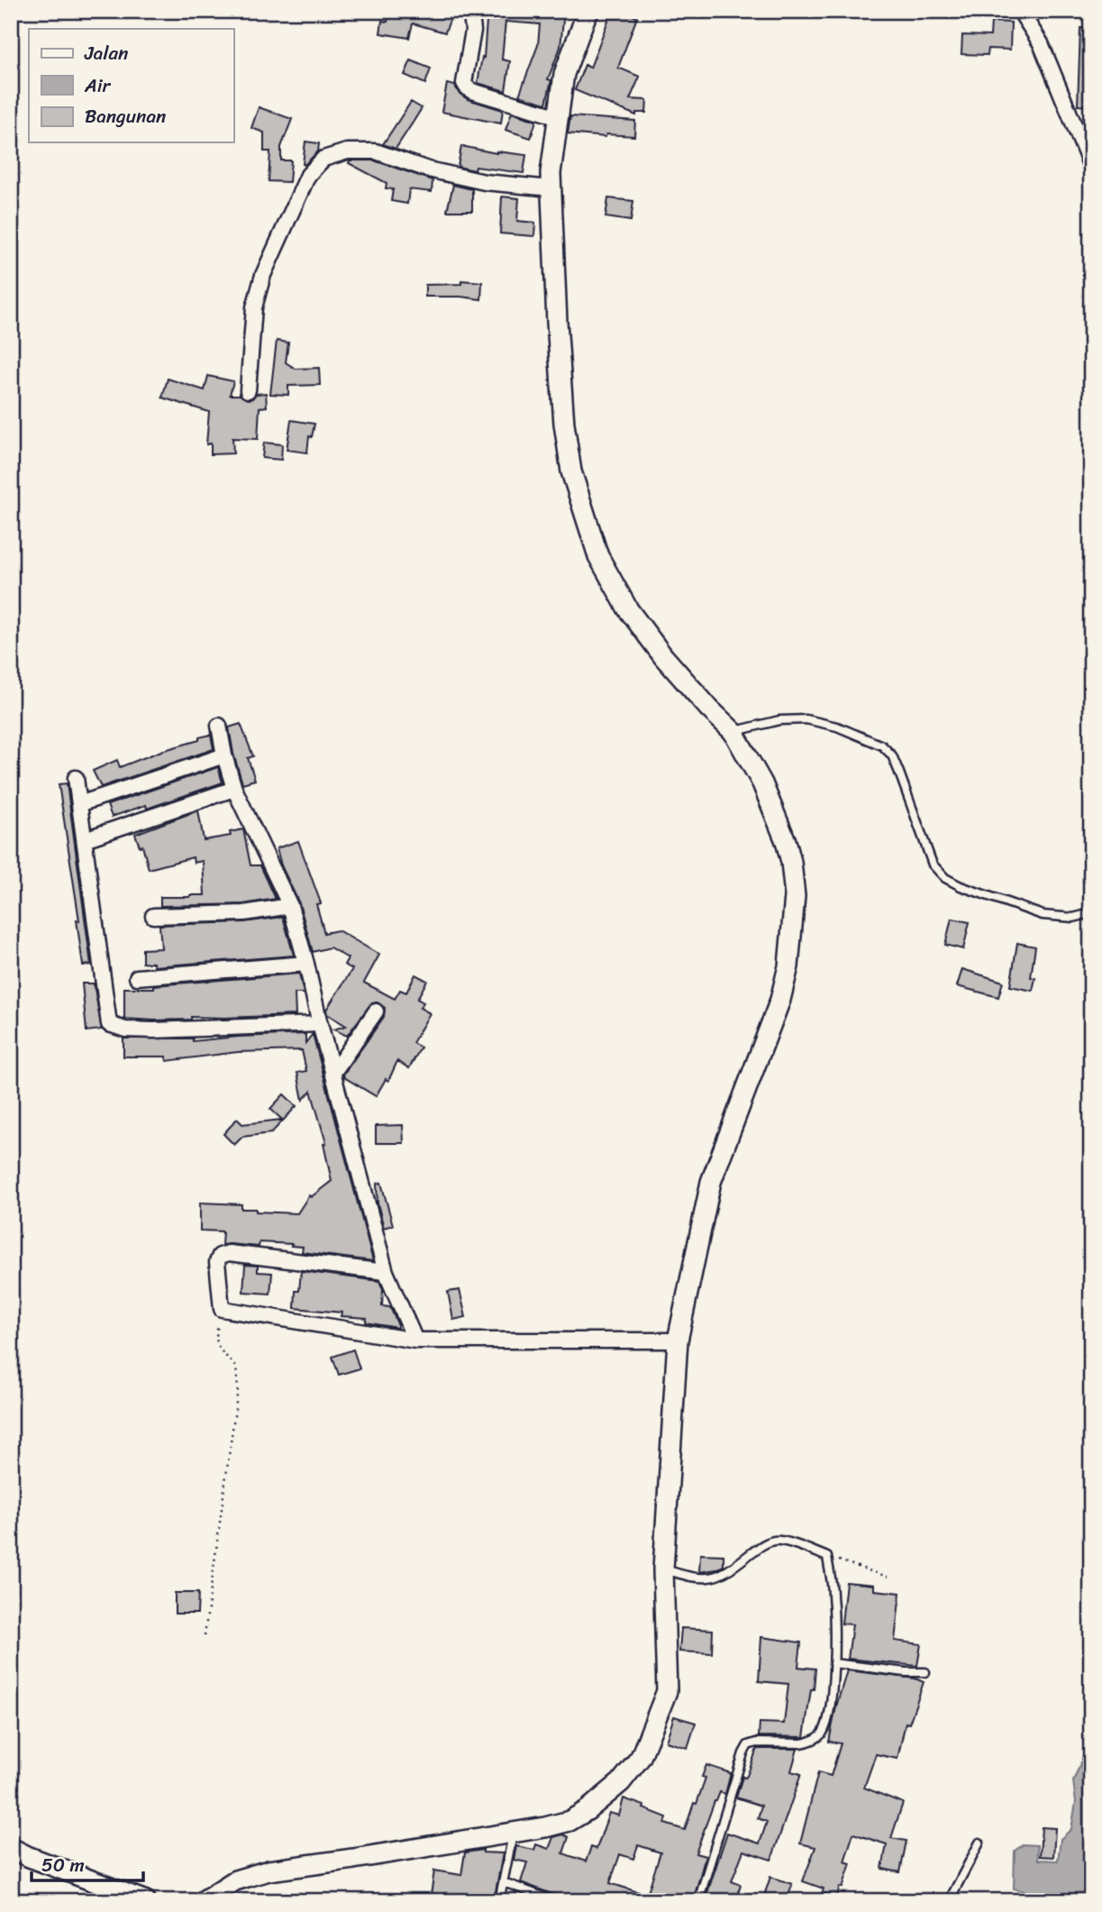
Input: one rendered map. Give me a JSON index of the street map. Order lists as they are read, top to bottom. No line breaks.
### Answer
{"legend":["Jalan","Air","Bangunan"],"scale_bar":"50 m"}
